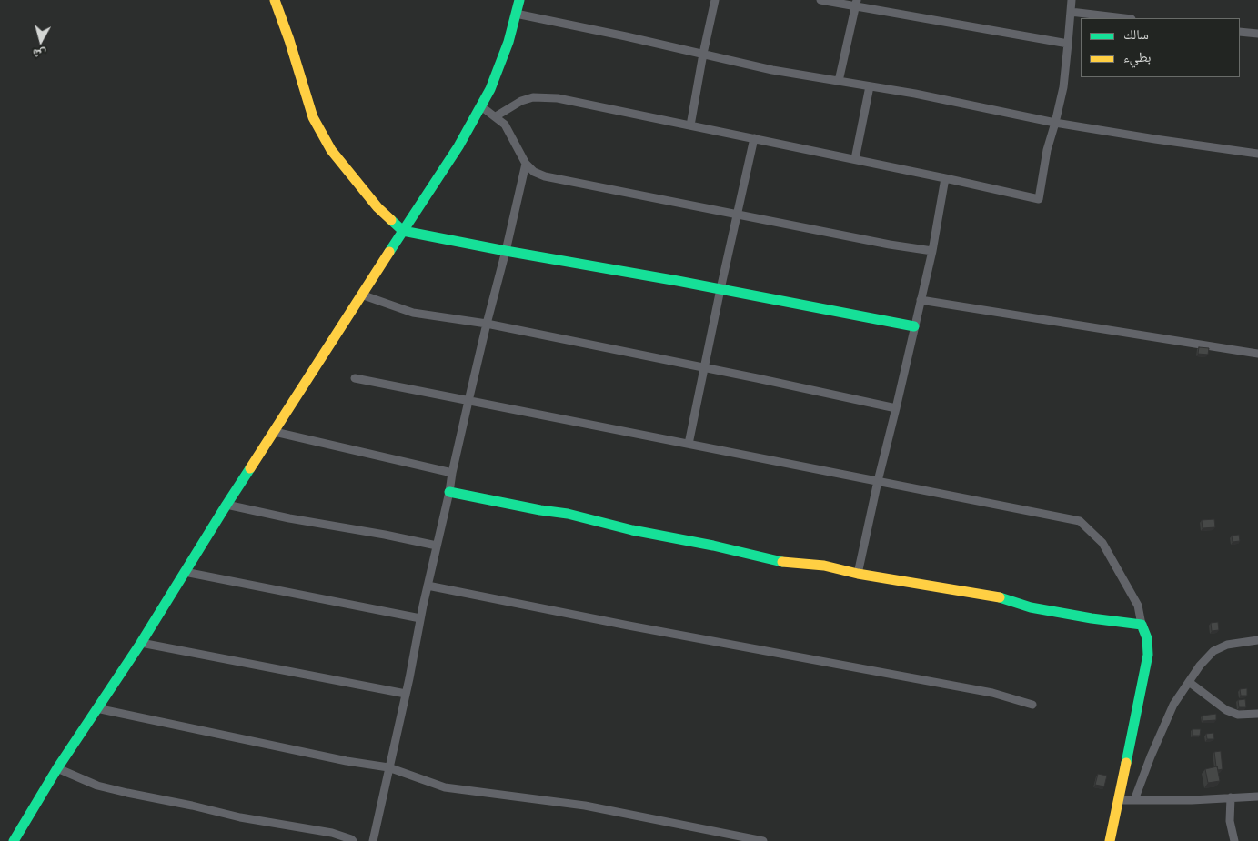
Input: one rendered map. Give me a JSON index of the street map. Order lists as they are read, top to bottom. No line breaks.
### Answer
{"legend":["سالك","بطيء"],"north":"bottom"}
